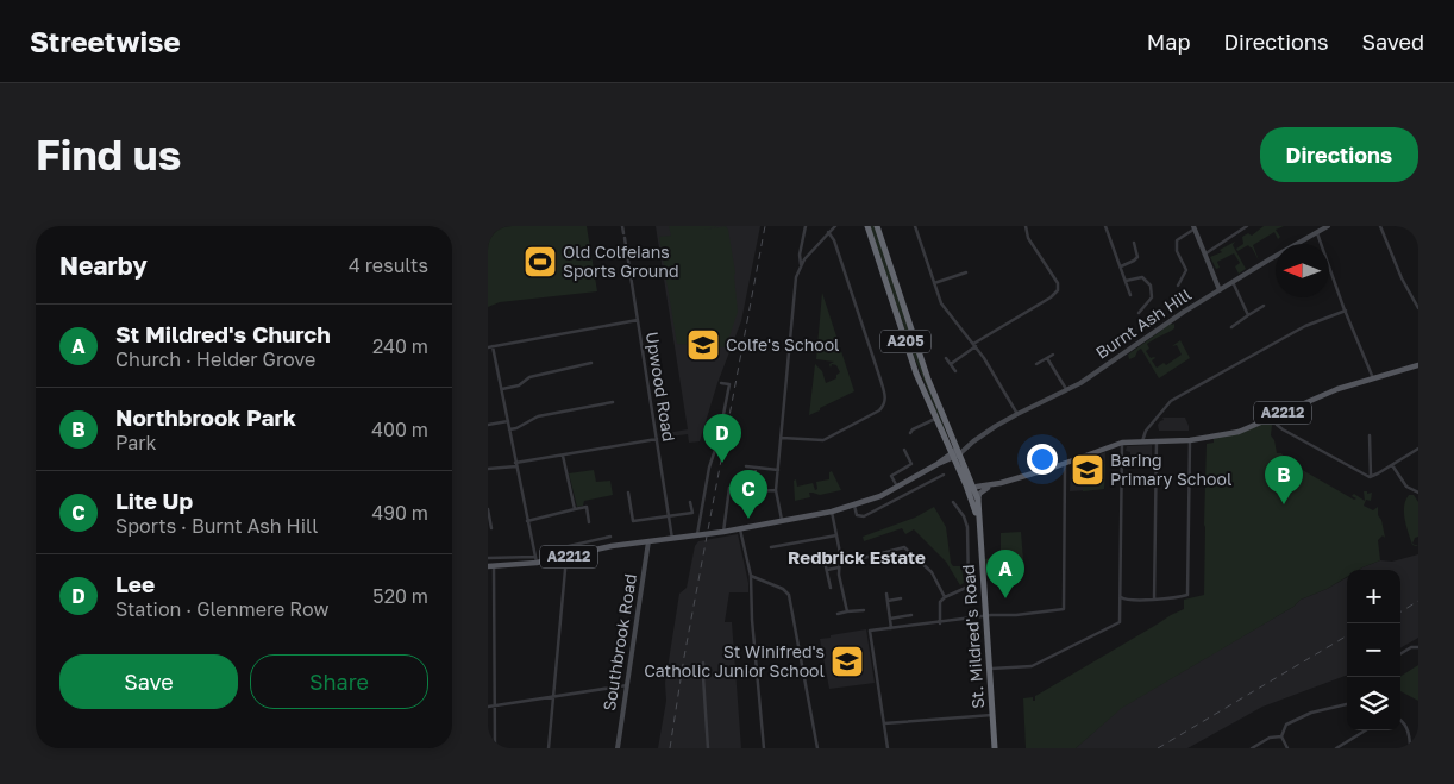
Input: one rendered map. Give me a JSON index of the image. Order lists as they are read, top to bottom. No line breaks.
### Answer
{"streets":{"highway":["A205","St. Mildred's Road"],"main road":["Burnt Ash Hill","A2212"],"street":["Upwood Road","Southbrook Road"]},"crossings":[["Burnt Ash Hill","A205"],["Burnt Ash Hill","A2212"],["A205","A2212"],["A205","St. Mildred's Road"],["Upwood Road","A2212"],["A2212","St. Mildred's Road"],["A2212","Southbrook Road"]],"districts":["Redbrick Estate"],"places":{"sports":["Old Colfeians Sports Ground"],"school or university":["Colfe's School","Baring Primary School","St Winifred's Catholic Junior School"]},"north":"left","page":{"header":"Streetwise","nav":["Map","Directions","Saved"],"buttons":["Directions",["Save","Share"]],"title":"Find us","heading":["Nearby","4 results"],"list":[{"mark":"A","name":"St Mildred's Church","note":"Church · Helder Grove","value":"240 m"},{"mark":"B","name":"Northbrook Park","note":"Park","value":"400 m"},{"mark":"C","name":"Lite Up","note":"Sports · Burnt Ash Hill","value":"490 m"},{"mark":"D","name":"Lee","note":"Station · Glenmere Row","value":"520 m"}],"pins":["D","B","C","A"],"map_buttons":["+","−"]}}
